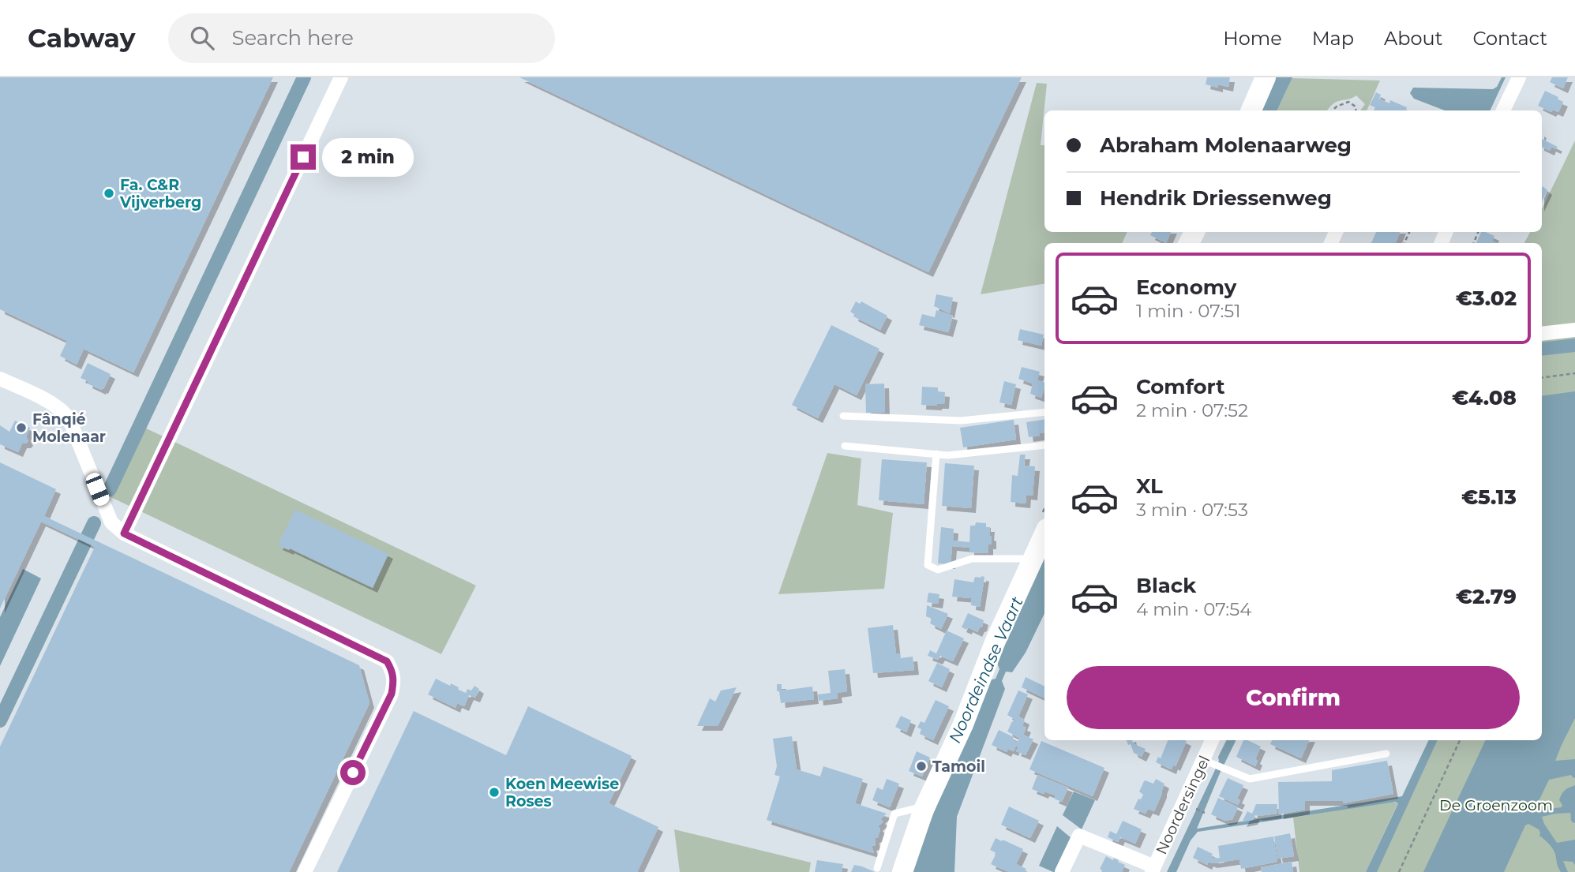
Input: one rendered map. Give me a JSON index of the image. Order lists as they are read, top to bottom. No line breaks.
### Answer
{"streets":{"street":["Noordersingel"]},"water":["Noordeindse Vaart"],"parks":["De Groenzoom"],"places":["Fa. C&R Vijverberg","Fânqié Molenaar","Tamoil","Koen Meewise Roses"],"page":{"header":"Cabway","search":"Search here","nav":["Home","Map","About","Contact"],"banner":["Abraham Molenaarweg","Hendrik Driessenweg"],"bubble":"2 min","list":[{"name":"Economy","note":"1 min · 07:51","value":"€3.02"},{"name":"Comfort","note":"2 min · 07:52","value":"€4.08"},{"name":"XL","note":"3 min · 07:53","value":"€5.13"},{"name":"Black","note":"4 min · 07:54","value":"€2.79"}],"buttons":"Confirm"}}
